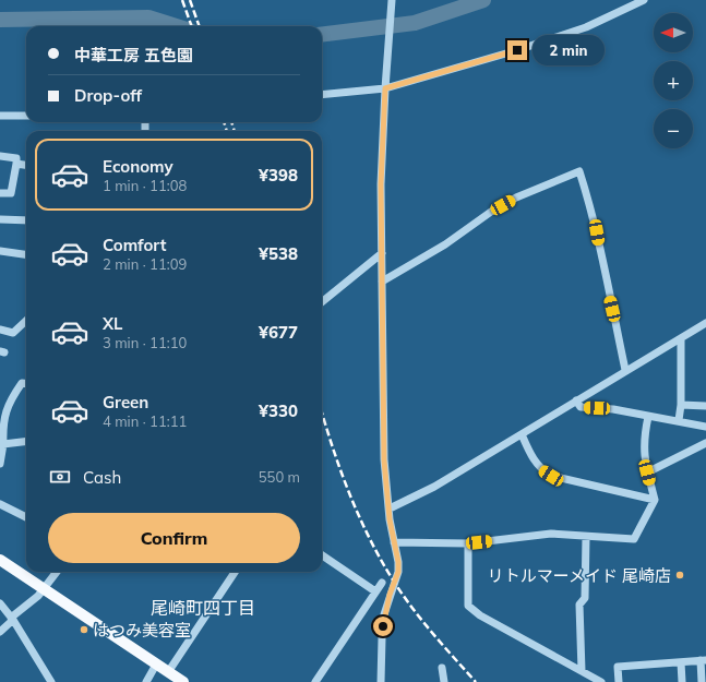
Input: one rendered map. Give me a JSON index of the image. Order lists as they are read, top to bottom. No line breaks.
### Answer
{"districts":["尾崎町四丁目"],"places":["リトルマーメイド 尾崎店","はつみ美容室"],"north":"left","page":{"map_buttons":["+","−"],"banner":["中華工房 五色園","Drop-off"],"bubble":"2 min","list":[{"name":"Economy","note":"1 min · 11:08","value":"¥398"},{"name":"Comfort","note":"2 min · 11:09","value":"¥538"},{"name":"XL","note":"3 min · 11:10","value":"¥677"},{"name":"Green","note":"4 min · 11:11","value":"¥330"}],"pay":["Cash","550 m"],"buttons":"Confirm"}}
